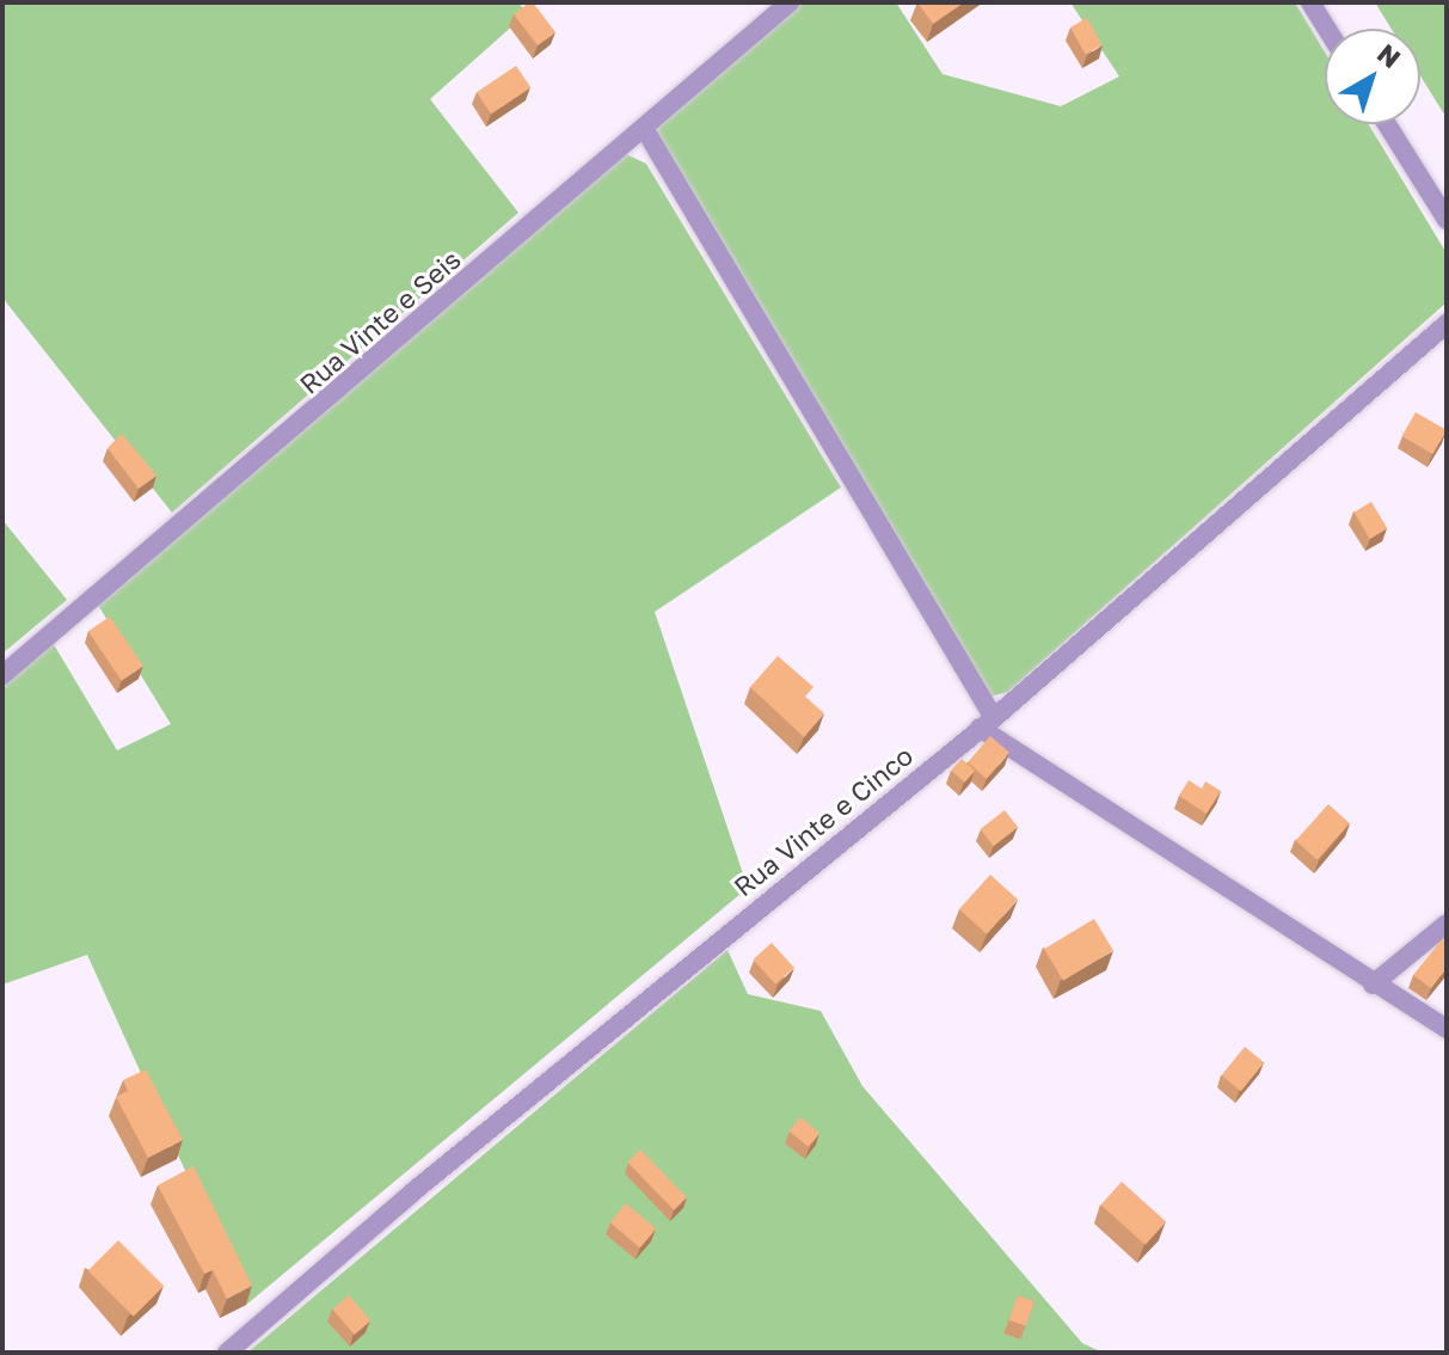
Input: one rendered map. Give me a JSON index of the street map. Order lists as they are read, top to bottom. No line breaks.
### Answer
{"streets":{"street":["Rua Vinte e Seis","Rua Vinte e Cinco"]},"north":"top right"}
